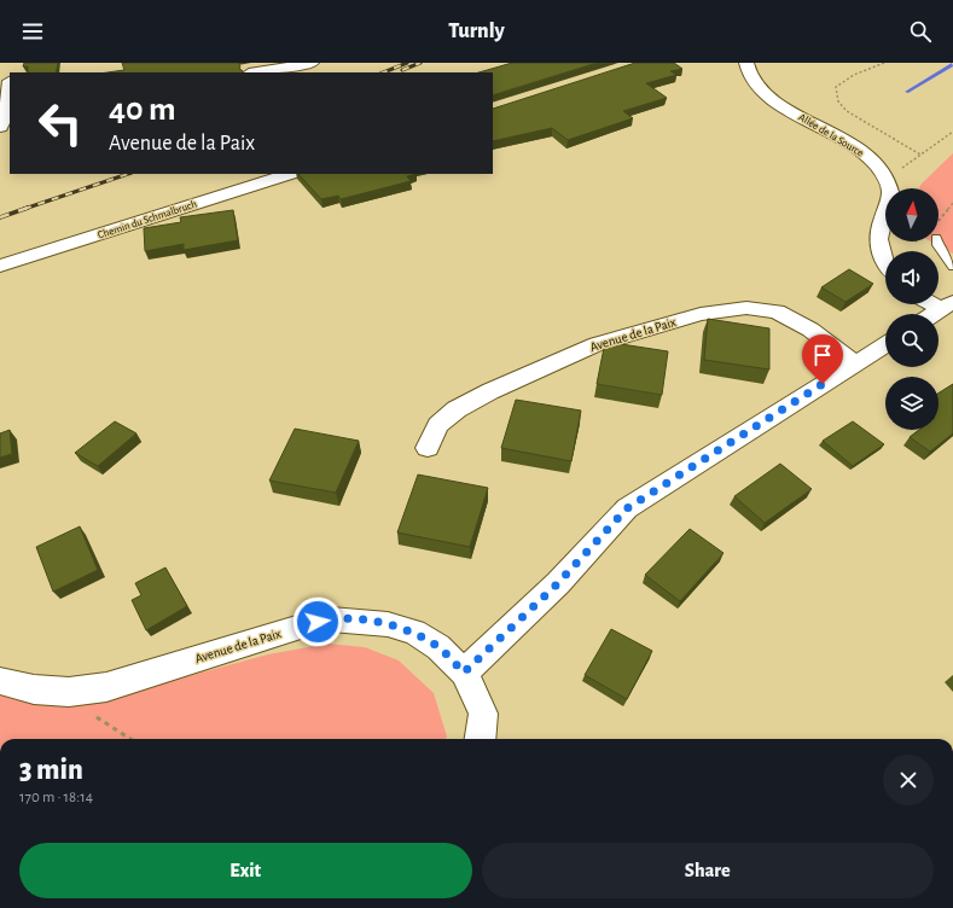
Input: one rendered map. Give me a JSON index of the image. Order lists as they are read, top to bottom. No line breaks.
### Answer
{"streets":{"street":["Allée de la Source","Chemin du Schmalbruch","Avenue de la Paix"]},"north":"top","page":{"header":"Turnly","turn":["40 m","Avenue de la Paix"],"heading":["3 min","170 m · 18:14"],"buttons":["Exit","Share"]}}
